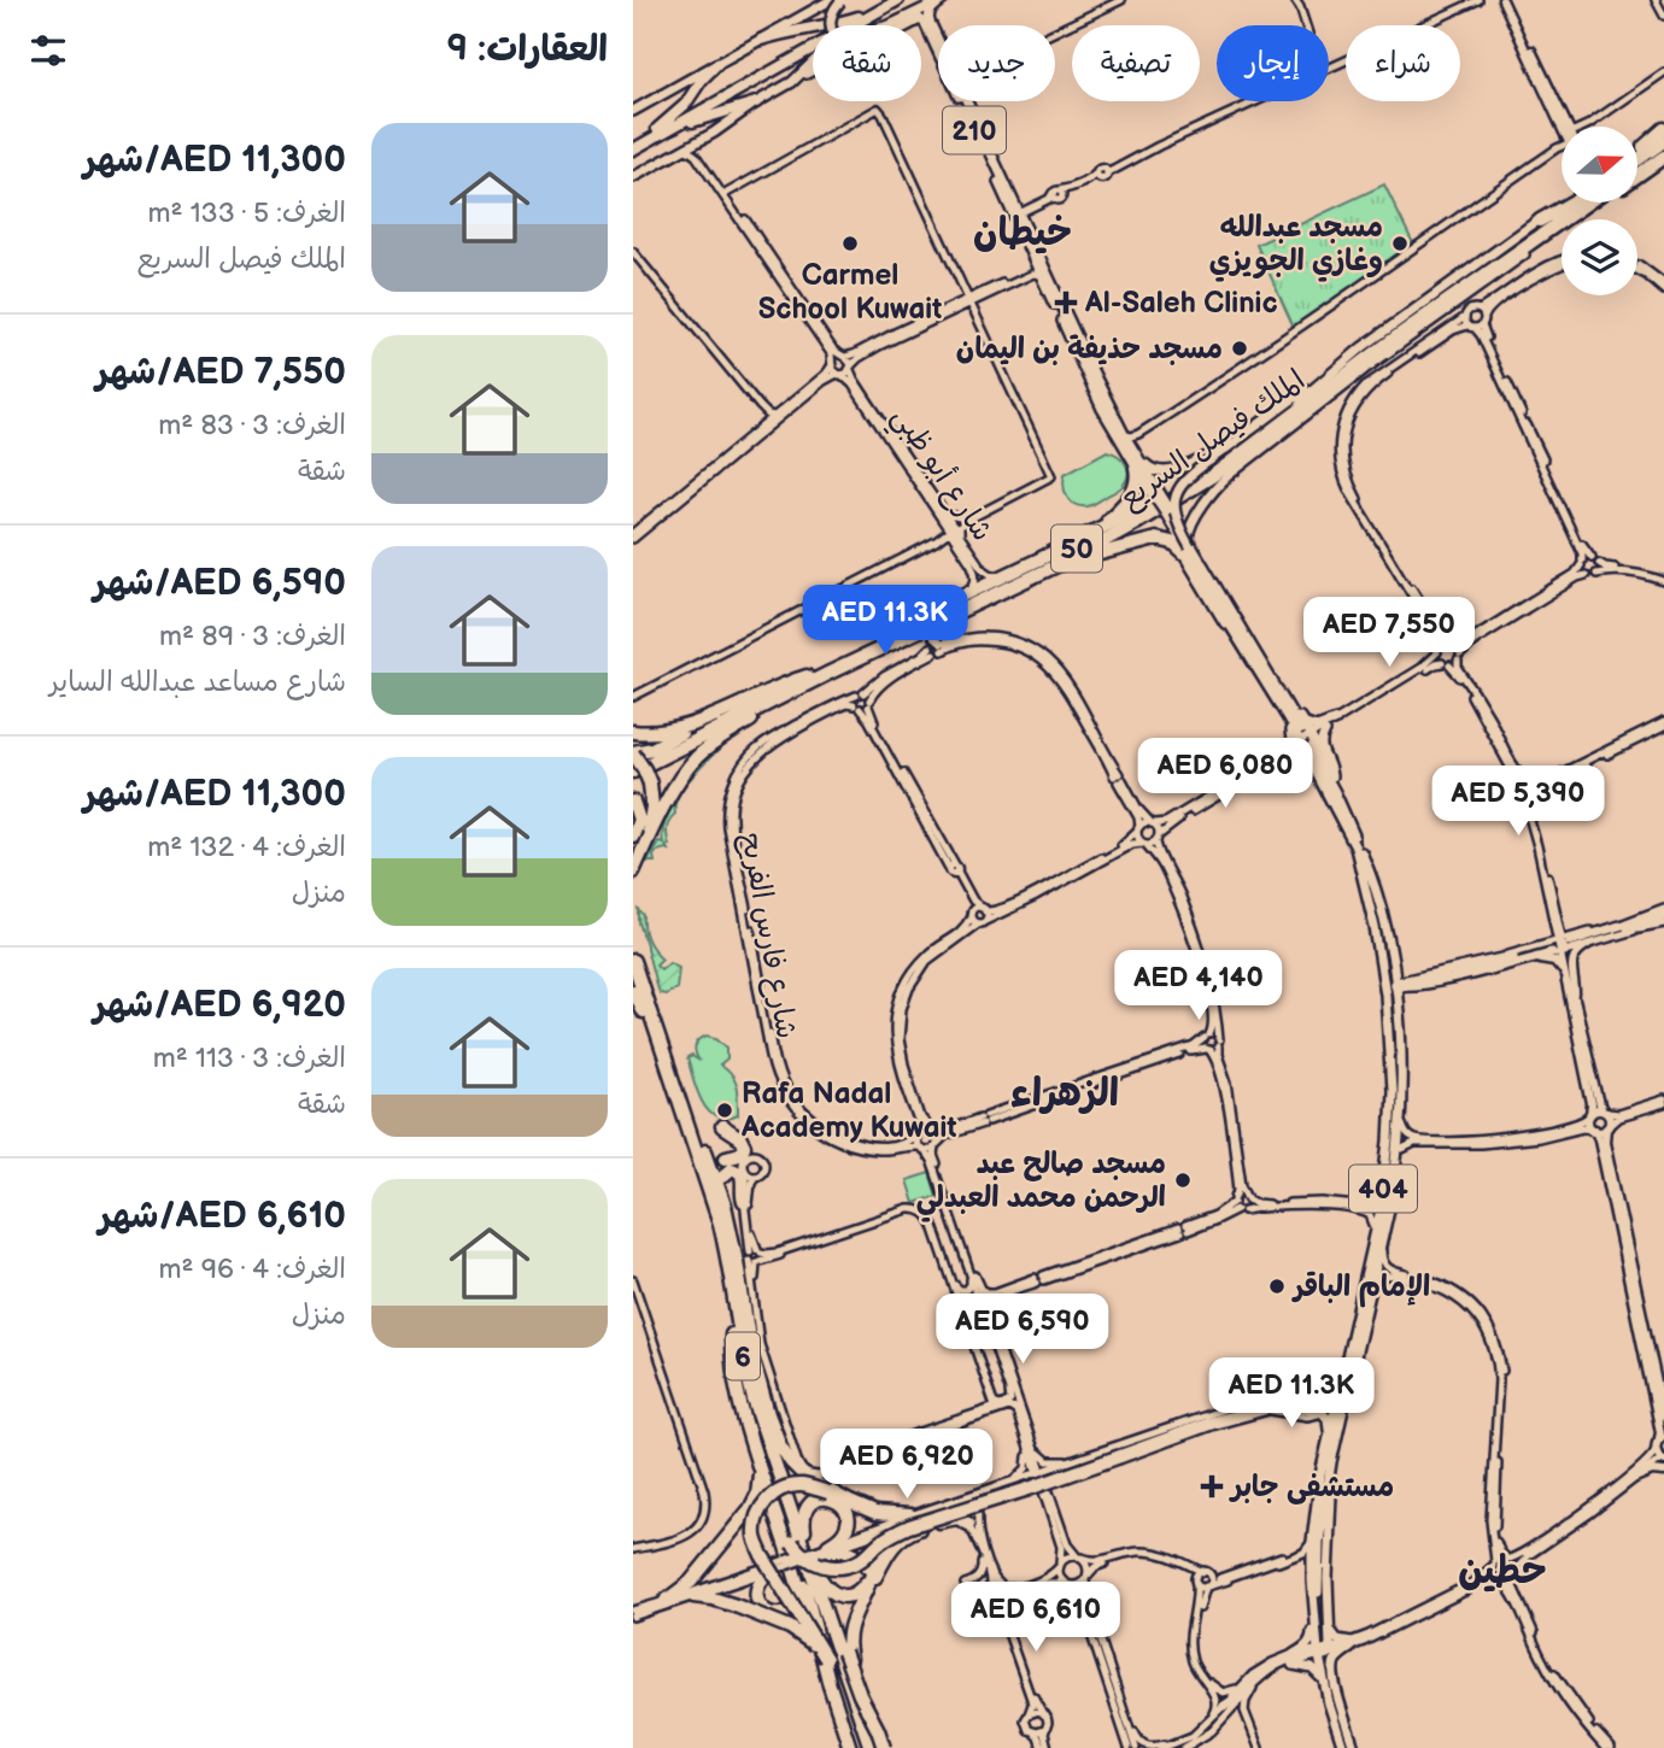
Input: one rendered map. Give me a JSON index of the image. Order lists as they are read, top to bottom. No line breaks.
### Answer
{"streets":{"highway":["الملك فيصل السريع","50","6"],"main road":["210","404"],"street":["شارع أبو ظبي","شارع فارس الفريح"]},"crossings":[["210","الملك فيصل السريع"],["210","404"],["الملك فيصل السريع","404"]],"districts":["خيطان","الزهراء","حطين"],"places":{"other":["Carmel School Kuwait","مسجد عبدالله وغازي الجويزي","مسجد حذيفة بن اليمان","Rafa Nadal Academy Kuwait","مسجد صالح عبد الرحمن محمد العبدلي","الإمام الباقر"],"health":["Al-Saleh Clinic","مستشفى جابر"]},"north":"right","page":{"heading":"العقارات: 9","chip":["شراء","إيجار","تصفية","جديد","شقة"],"list":[{"name":"AED 11,300/شهر","note":"الغرف: 5 · 133 m² · الملك فيصل السريع"},{"name":"AED 7,550/شهر","note":"الغرف: 3 · 83 m² · شقة"},{"name":"AED 6,590/شهر","note":"الغرف: 3 · 89 m² · شارع مساعد عبدالله الساير"},{"name":"AED 11,300/شهر","note":"الغرف: 4 · 132 m² · منزل"},{"name":"AED 6,920/شهر","note":"الغرف: 3 · 113 m² · شقة"},{"name":"AED 6,610/شهر","note":"الغرف: 4 · 96 m² · منزل"}],"price":["AED 11.3K","AED 7,550","AED 6,080","AED 5,390","AED 4,140","AED 6,590","AED 11.3K","AED 6,920","AED 6,610"]}}
